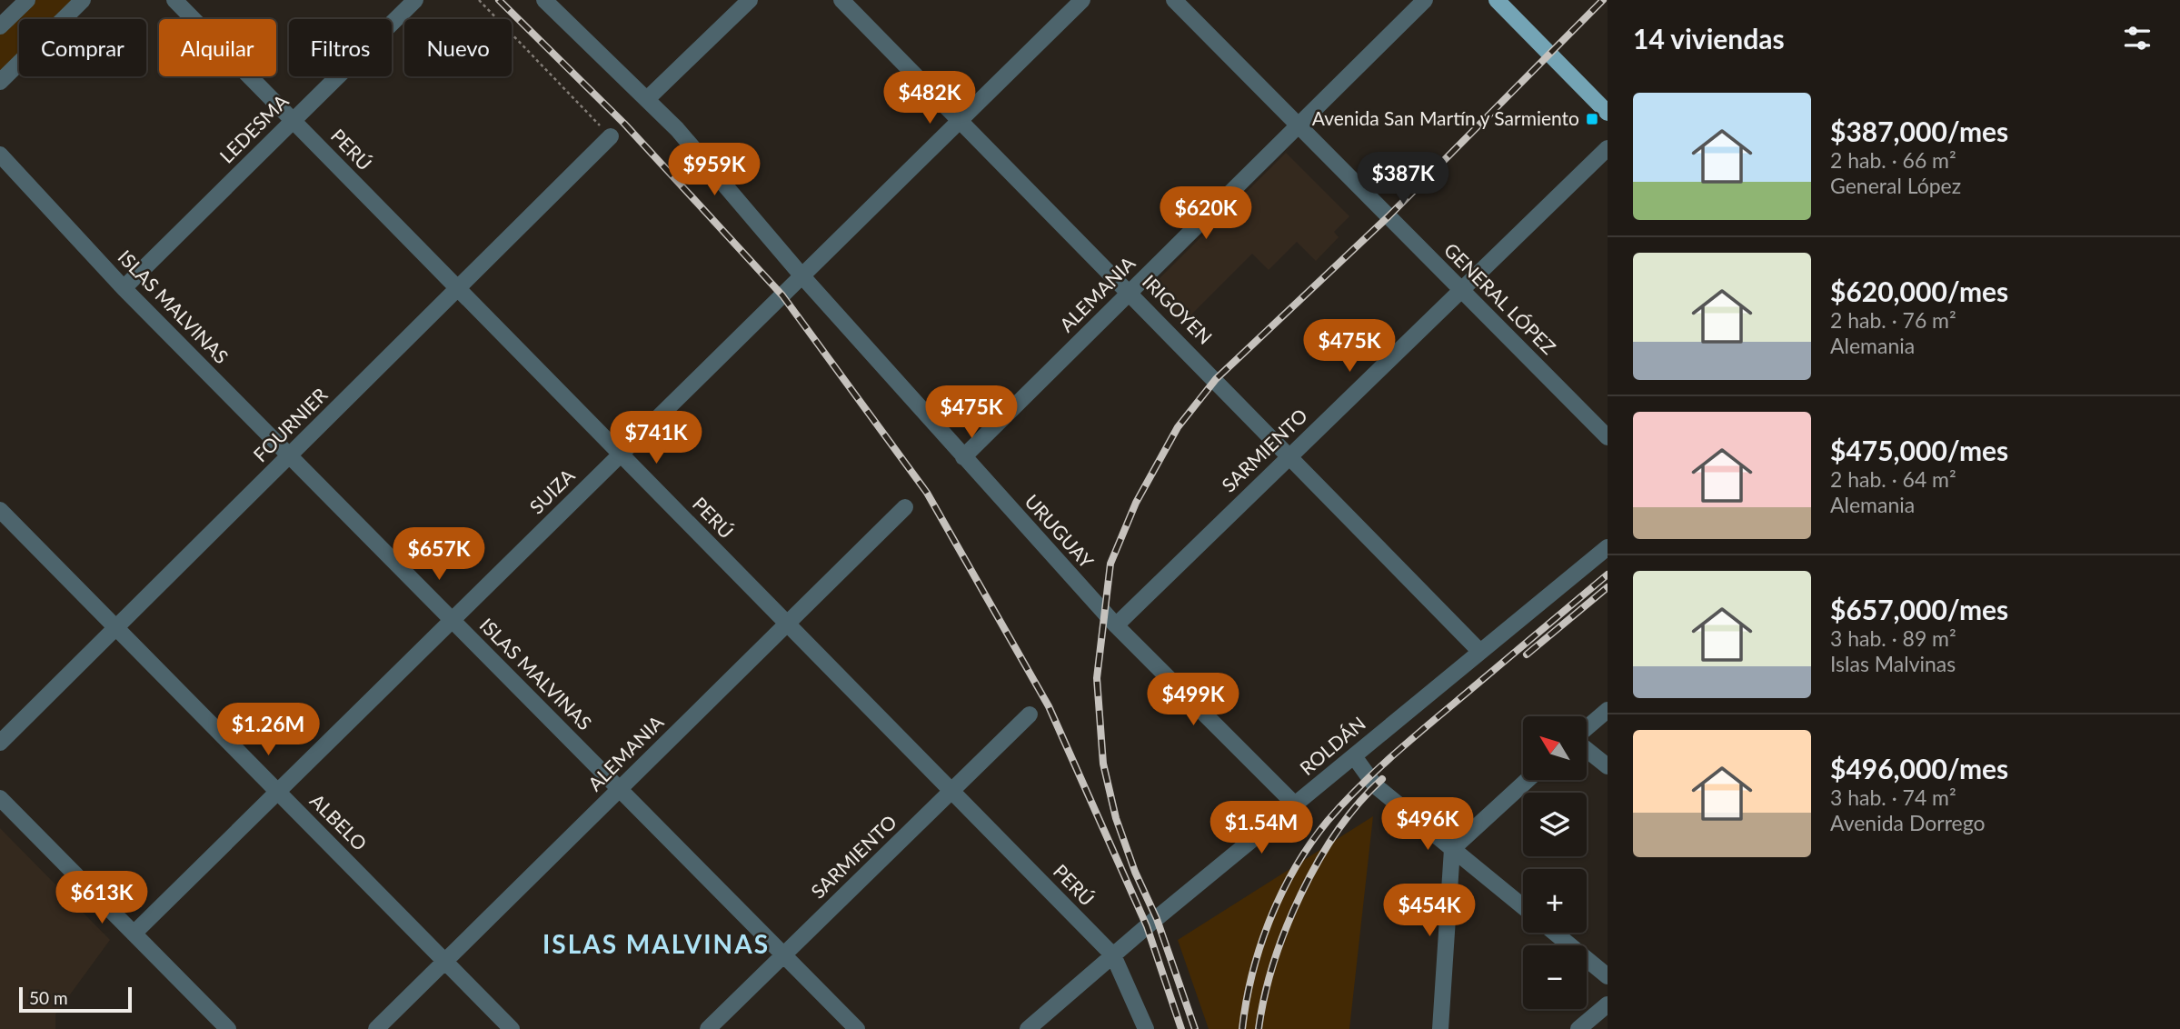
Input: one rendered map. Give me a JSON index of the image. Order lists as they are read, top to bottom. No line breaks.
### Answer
{"streets":{"street":["LEDESMA","PERÚ","ALEMANIA","GENERAL LÓPEZ","ISLAS MALVINAS","IRIGOYEN","FOURNIER","SARMIENTO","SUIZA","URUGUAY","ROLDÁN","ALBELO"]},"crossings":[["LEDESMA","PERÚ"],["LEDESMA","ISLAS MALVINAS"],["PERÚ","ALEMANIA"],["PERÚ","FOURNIER"],["PERÚ","SARMIENTO"],["PERÚ","SUIZA"],["PERÚ","ROLDÁN"],["ALEMANIA","GENERAL LÓPEZ"],["ALEMANIA","ISLAS MALVINAS"],["ALEMANIA","IRIGOYEN"],["ALEMANIA","URUGUAY"],["ALEMANIA","ALBELO"],["GENERAL LÓPEZ","SARMIENTO"],["ISLAS MALVINAS","FOURNIER"],["ISLAS MALVINAS","SARMIENTO"],["ISLAS MALVINAS","SUIZA"],["IRIGOYEN","SARMIENTO"],["IRIGOYEN","SUIZA"],["IRIGOYEN","ROLDÁN"],["FOURNIER","ALBELO"],["SARMIENTO","URUGUAY"],["SUIZA","URUGUAY"],["SUIZA","ALBELO"],["URUGUAY","ROLDÁN"]],"districts":["ISLAS MALVINAS"],"places":{"transit":["Avenida San Martín y Sarmiento"]},"scale_bar":"50 m","north":"top left","page":{"heading":"14 viviendas","chip":["Comprar","Alquilar","Filtros","Nuevo"],"price":["$482K","$959K","$387K","$620K","$475K","$475K","$741K","$657K","$499K","$1.26M","$496K","$1.54M","$613K","$454K"],"list":[{"name":"$387,000/mes","note":"2 hab. · 66 m² · General López"},{"name":"$620,000/mes","note":"2 hab. · 76 m² · Alemania"},{"name":"$475,000/mes","note":"2 hab. · 64 m² · Alemania"},{"name":"$657,000/mes","note":"3 hab. · 89 m² · Islas Malvinas"},{"name":"$496,000/mes","note":"3 hab. · 74 m² · Avenida Dorrego"}],"map_buttons":["+","−"],"scale":"50 m"}}
